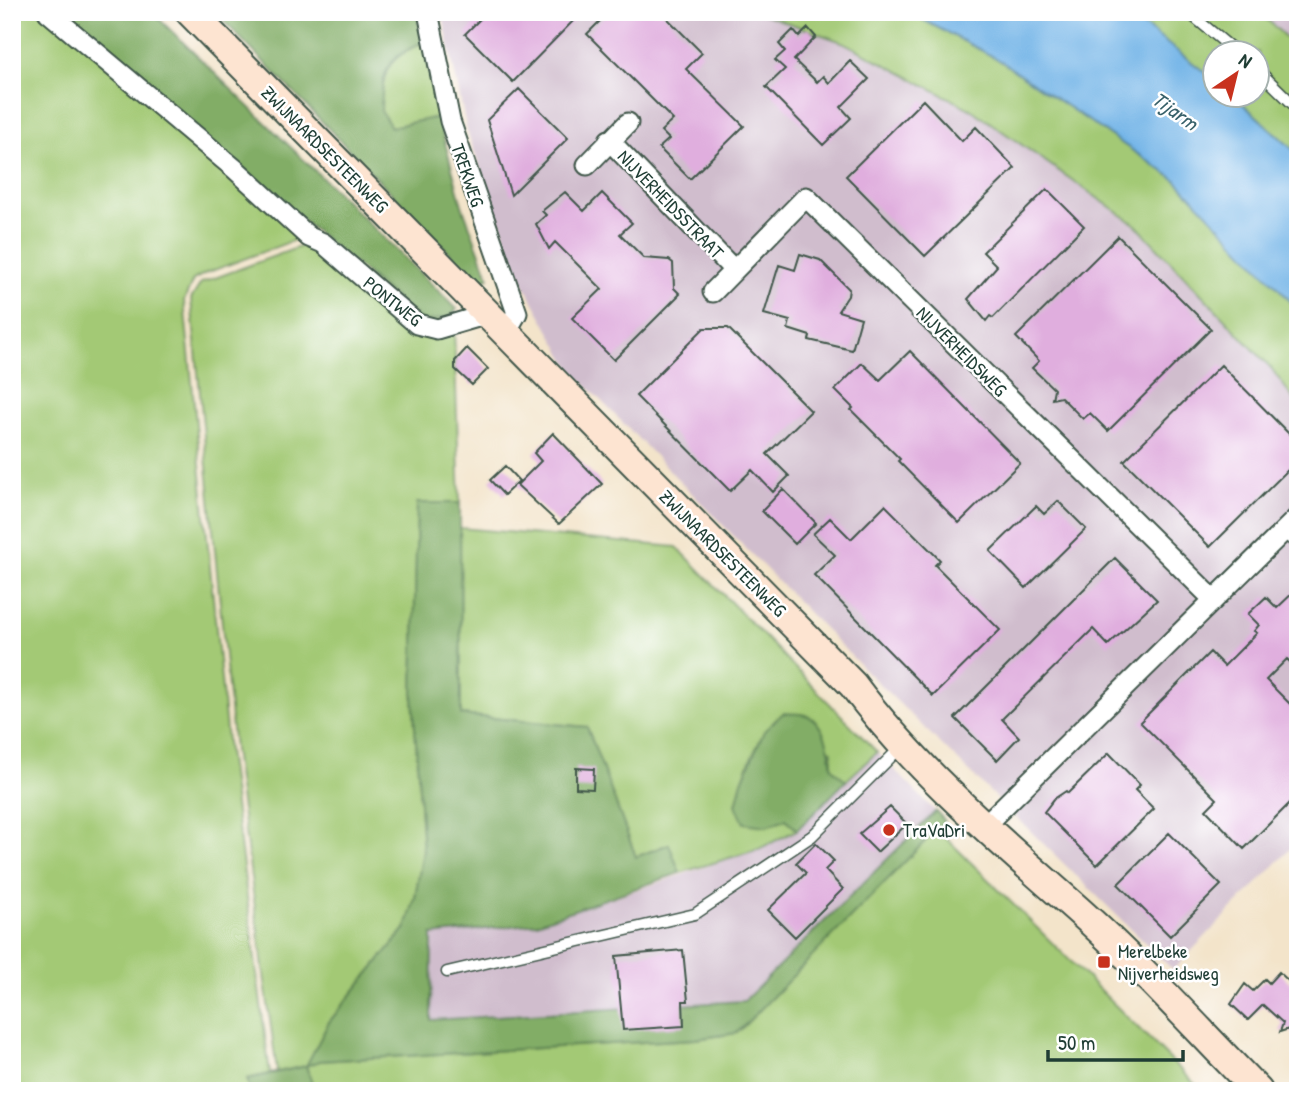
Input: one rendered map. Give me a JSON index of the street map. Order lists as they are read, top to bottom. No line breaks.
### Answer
{"streets":{"main road":["ZWIJNAARDSESTEENWEG"],"street":["TREKWEG","NIJVERHEIDSSTRAAT","PONTWEG","NIJVERHEIDSWEG"]},"crossings":[["ZWIJNAARDSESTEENWEG","TREKWEG"],["ZWIJNAARDSESTEENWEG","PONTWEG"],["TREKWEG","PONTWEG"],["NIJVERHEIDSSTRAAT","NIJVERHEIDSWEG"]],"water":["Tijarm"],"places":{"other":["TraVaDri"],"transit":["Merelbeke Nijverheidsweg"]},"scale_bar":"50 m","north":"top right"}
